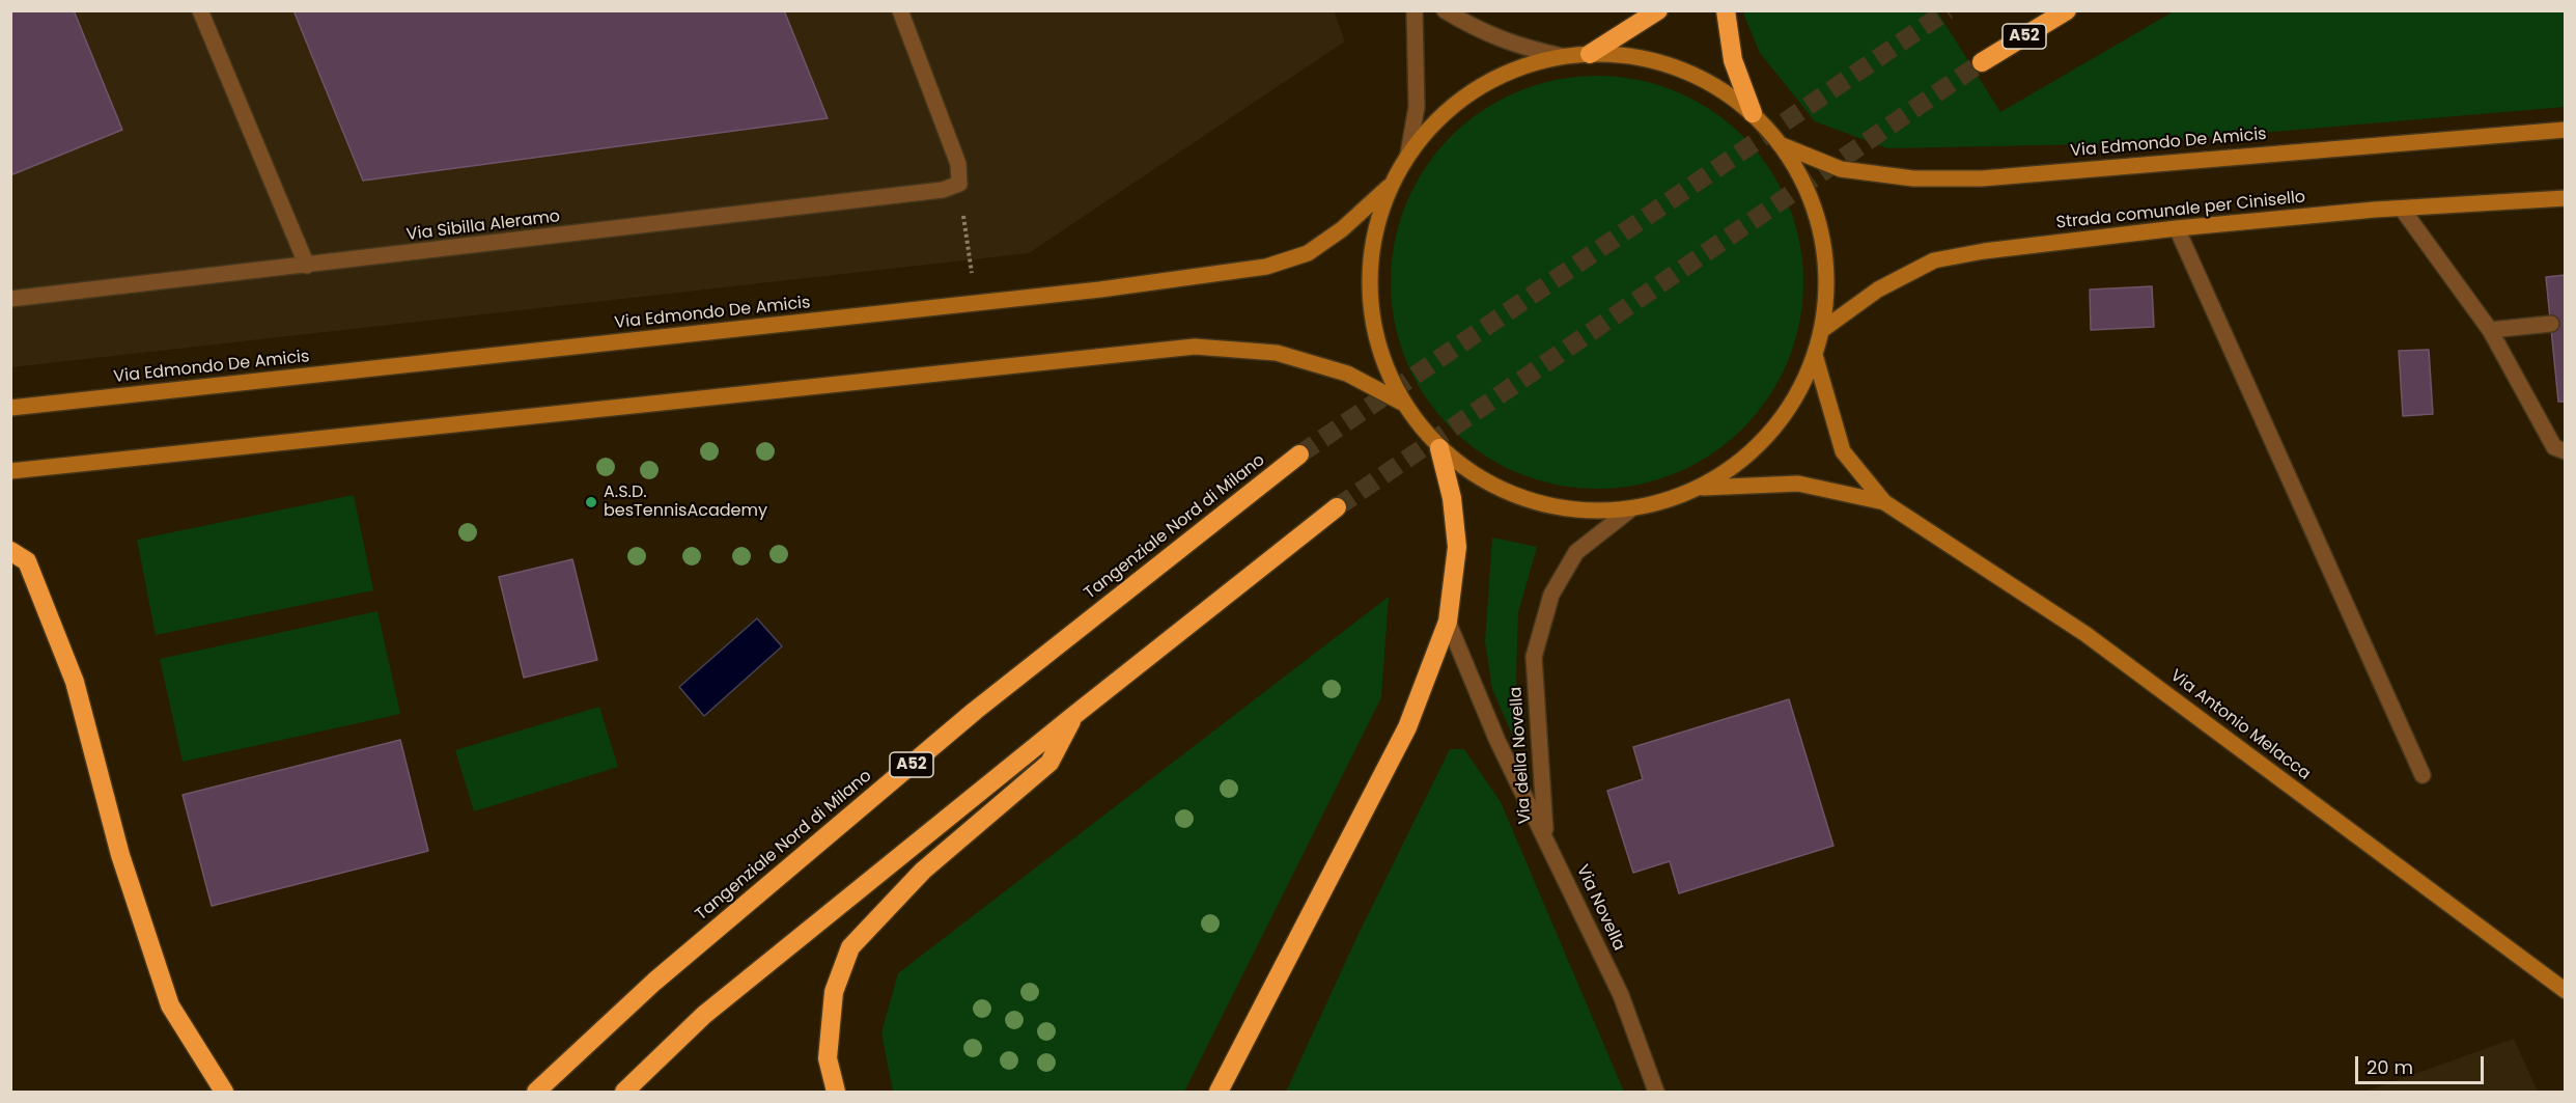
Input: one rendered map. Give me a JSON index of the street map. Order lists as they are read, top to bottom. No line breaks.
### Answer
{"streets":{"highway":["A52","Tangenziale Nord di Milano"],"main road":["Via Edmondo De Amicis","Strada comunale per Cinisello","Via Antonio Melacca"],"lane":["Via Sibilla Aleramo","Via della Novella","Via Novella"]},"crossings":[["Via della Novella","Via Novella"]],"places":["A.S.D. besTennisAcademy"],"scale_bar":"20 m"}
